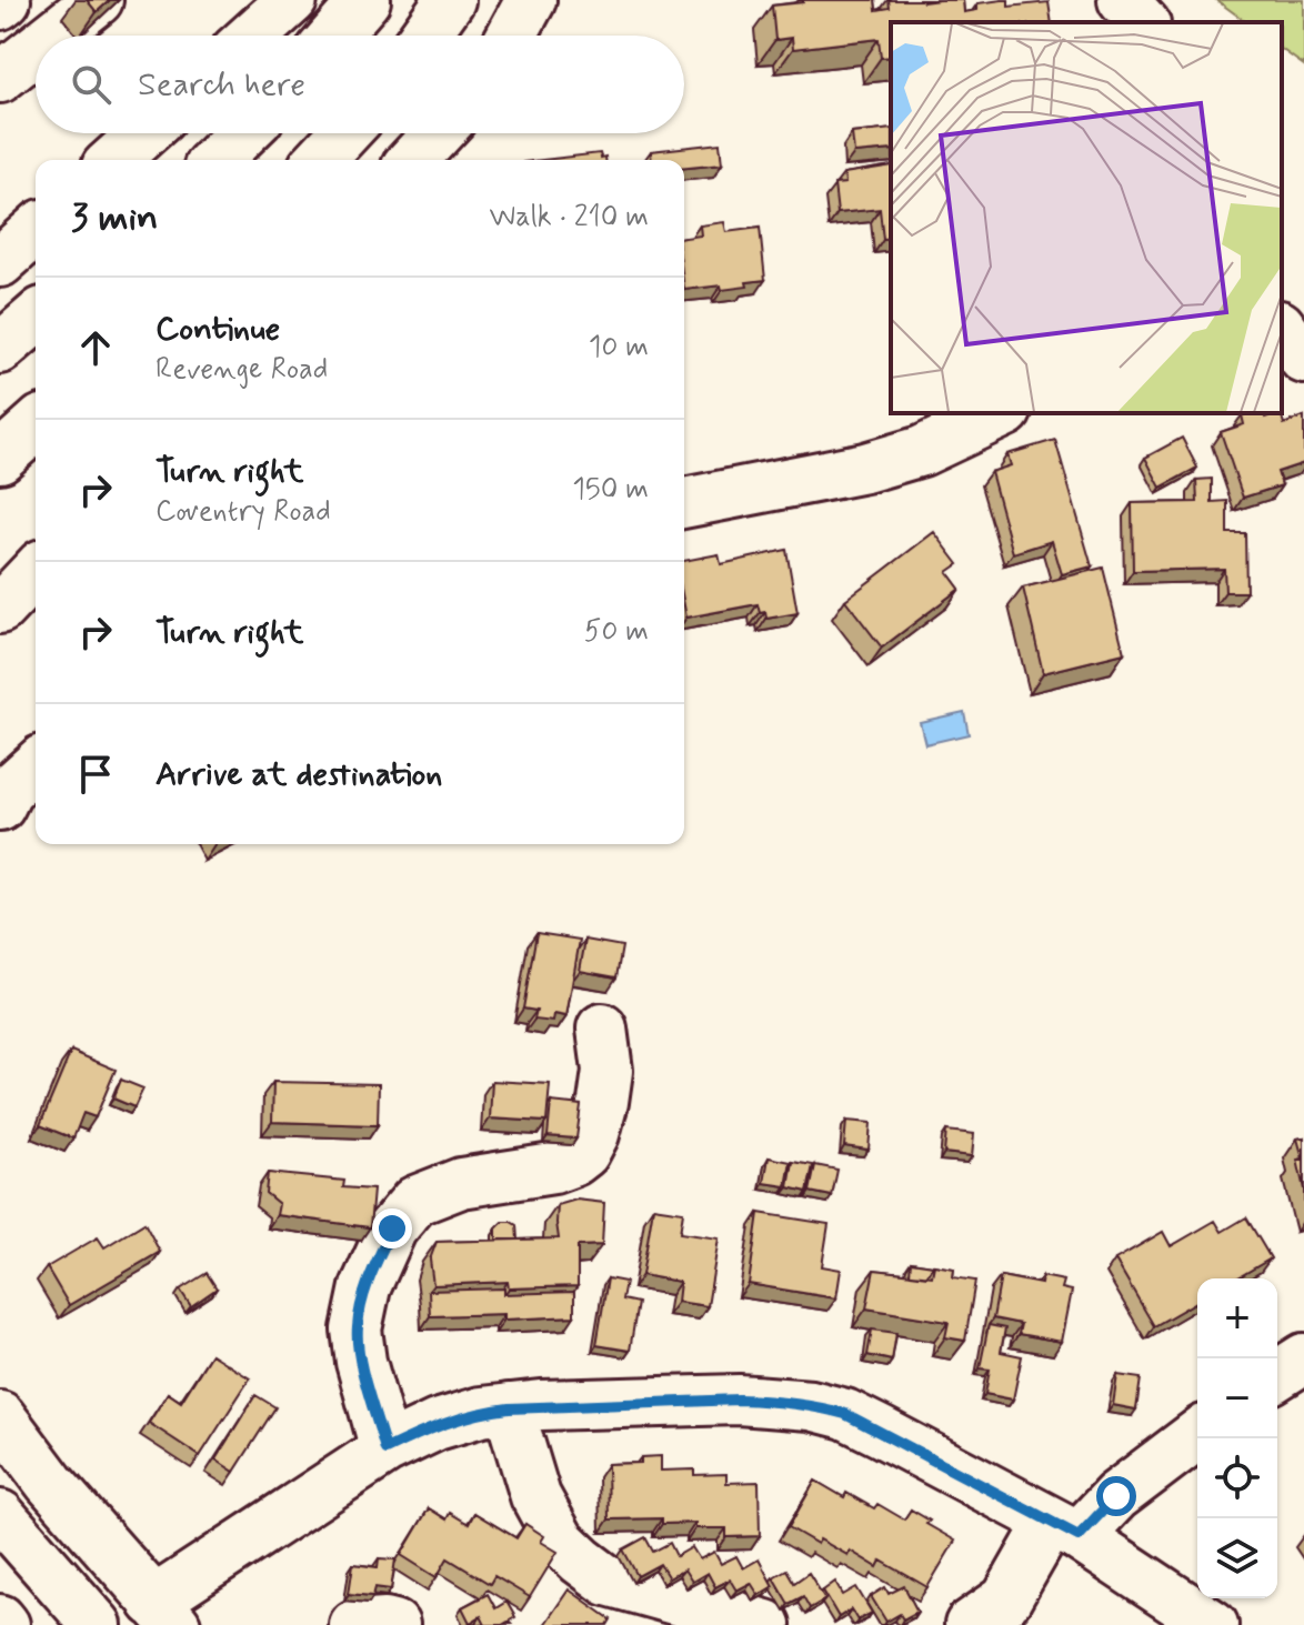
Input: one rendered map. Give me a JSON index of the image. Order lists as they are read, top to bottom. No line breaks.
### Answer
{"page":{"search":"Search here","heading":["3 min","Walk · 210 m"],"list":[["Continue","Revenge Road","10 m"],["Turn right","Coventry Road","150 m"],["Turn right","50 m"],"Arrive at destination"],"map_buttons":["+","−"]}}
